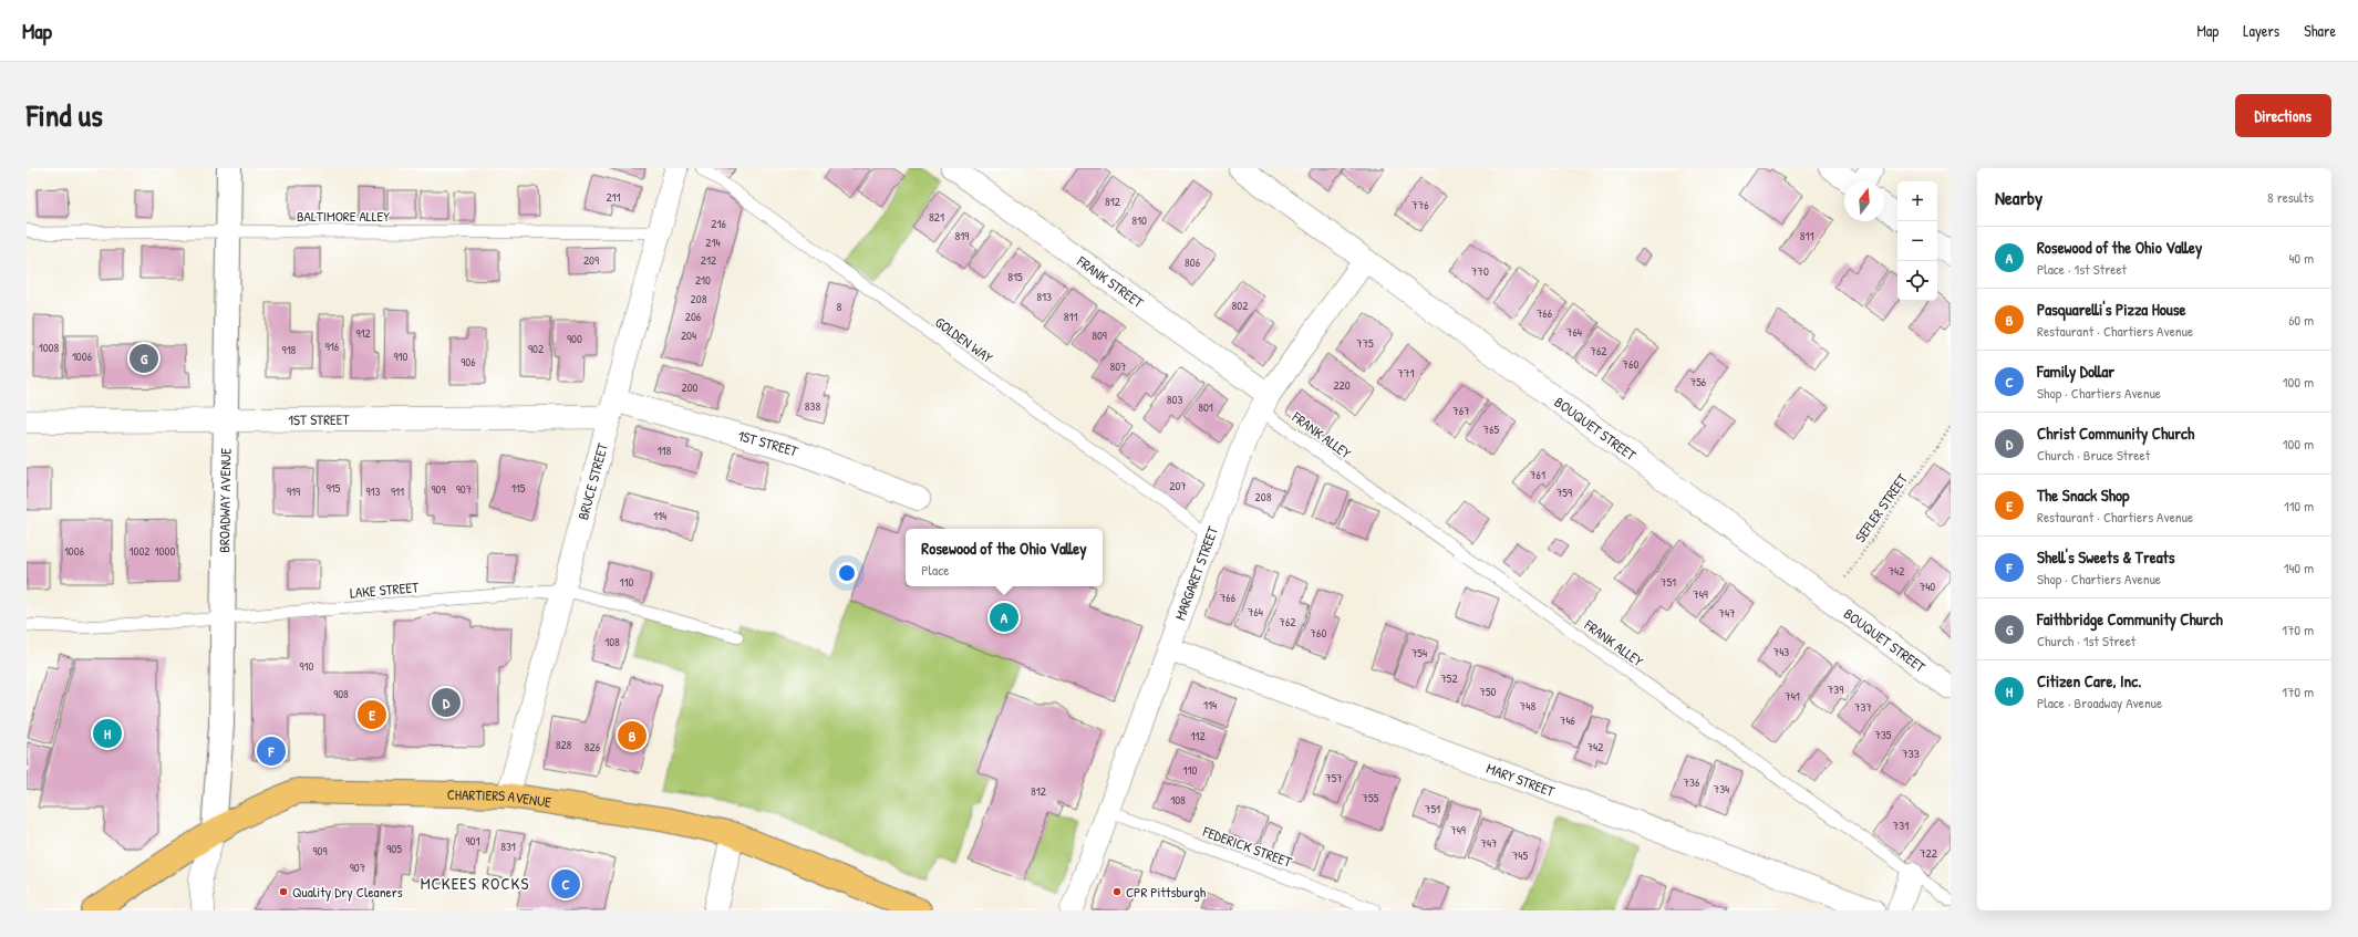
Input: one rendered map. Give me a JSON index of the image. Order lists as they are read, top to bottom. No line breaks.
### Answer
{"streets":{"main road":["CHARTIERS AVENUE"],"street":["FRANK STREET","1ST STREET","BOUQUET STREET","BRUCE STREET","BROADWAY AVENUE","MARGARET STREET","MARY STREET"],"lane":["BALTIMORE ALLEY","GOLDEN WAY","FRANK ALLEY","LAKE STREET","FEDERICK STREET"],"path":["SEFLER STREET"]},"crossings":[["BALTIMORE ALLEY","BRUCE STREET"],["BALTIMORE ALLEY","BROADWAY AVENUE"],["FRANK STREET","FRANK ALLEY"],["FRANK STREET","MARGARET STREET"],["GOLDEN WAY","MARGARET STREET"],["1ST STREET","BRUCE STREET"],["1ST STREET","BROADWAY AVENUE"],["BOUQUET STREET","SEFLER STREET"],["BOUQUET STREET","MARGARET STREET"],["FRANK ALLEY","MARGARET STREET"],["BRUCE STREET","LAKE STREET"],["BRUCE STREET","CHARTIERS AVENUE"],["BROADWAY AVENUE","LAKE STREET"],["BROADWAY AVENUE","CHARTIERS AVENUE"],["MARGARET STREET","MARY STREET"],["MARGARET STREET","FEDERICK STREET"]],"districts":["MCKEES ROCKS"],"places":["Quality Dry Cleaners","CPR Pittsburgh"],"house_numbers":["211","812","776","821","810","216","819","811","214","209","212","806","770","815","210","813","208","802","8","766","206","811","764","912","204","809","900","775","916","1008","902","918","762","1006","910","906","760","807","771","756","220","200","803","838","801","767","765","118","761","207","915","115","909","907","919","913","911","759","208","114","1006","1002","1000","742","110","751","740","749","766","764","747","762","760","108","743","754","910","752","739","750","908","741","114","748","737","746","735","112","828","826","742","733","110","757","736","734","812","755","108","751","731","749","901","747","831","905","909","722","745","907"],"north":"top","page":{"header":"Map","nav":["Map","Layers","Share"],"title":"Find us","buttons":"Directions","heading":["Nearby","8 results"],"map_buttons":["+","−"],"list":[{"mark":"A","name":"Rosewood of the Ohio Valley","note":"Place · 1st Street","value":"40 m"},{"mark":"B","name":"Pasquarelli's Pizza House","note":"Restaurant · Chartiers Avenue","value":"60 m"},{"mark":"C","name":"Family Dollar","note":"Shop · Chartiers Avenue","value":"100 m"},{"mark":"D","name":"Christ Community Church","note":"Church · Bruce Street","value":"100 m"},{"mark":"E","name":"The Snack Shop","note":"Restaurant · Chartiers Avenue","value":"110 m"},{"mark":"F","name":"Shell's Sweets & Treats","note":"Shop · Chartiers Avenue","value":"140 m"},{"mark":"G","name":"Faithbridge Community Church","note":"Church · 1st Street","value":"170 m"},{"mark":"H","name":"Citizen Care, Inc.","note":"Place · Broadway Avenue","value":"170 m"}],"pins":["G","A","D","E","H","B","F","C"],"popup":["Rosewood of the Ohio Valley","Place"]}}
